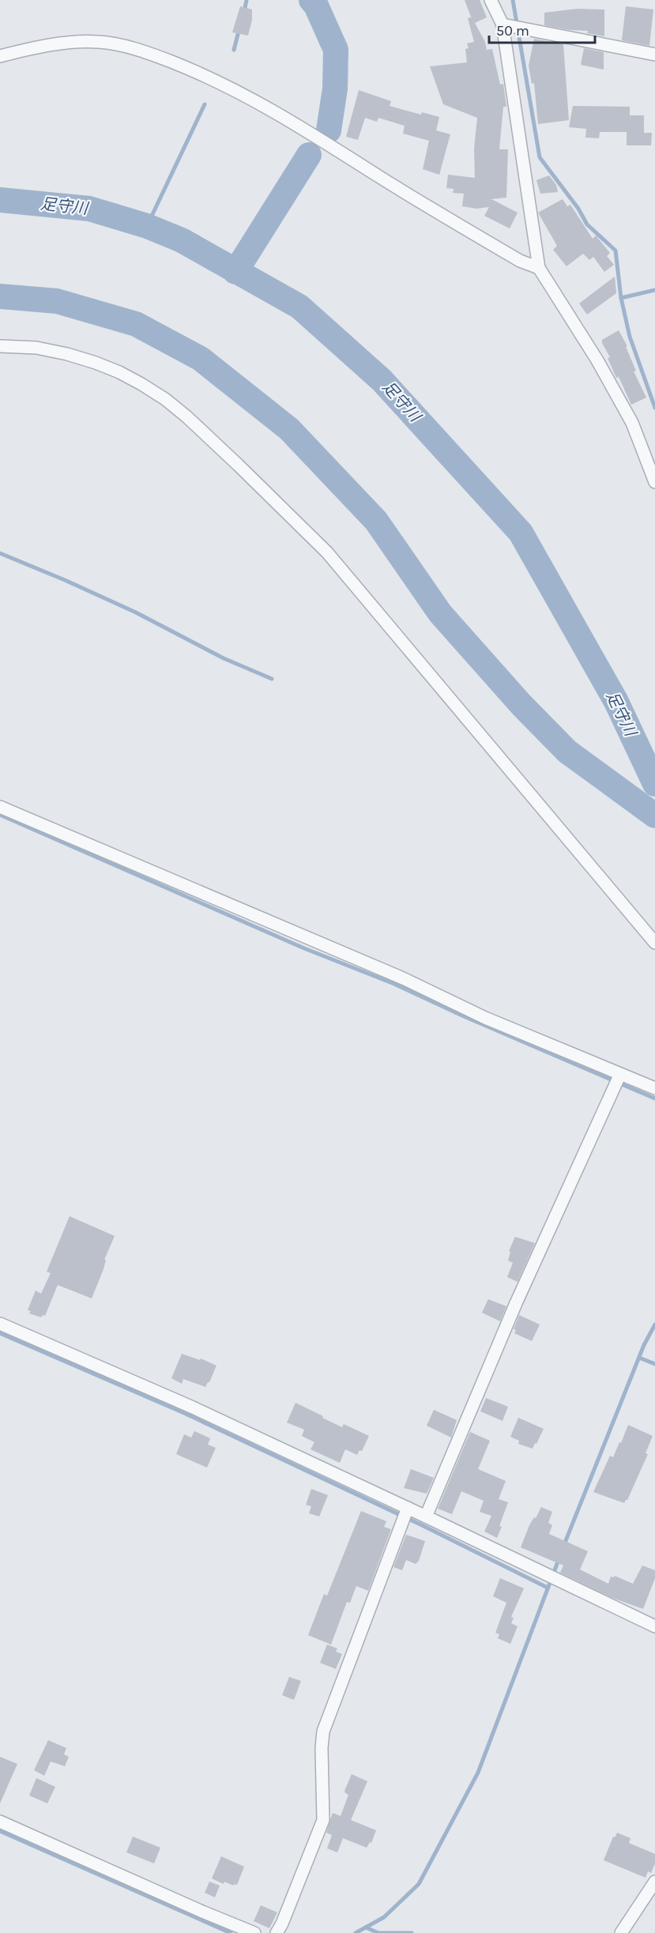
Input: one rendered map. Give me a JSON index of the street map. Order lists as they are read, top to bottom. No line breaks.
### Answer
{"water":["足守川"],"scale_bar":"50 m"}
